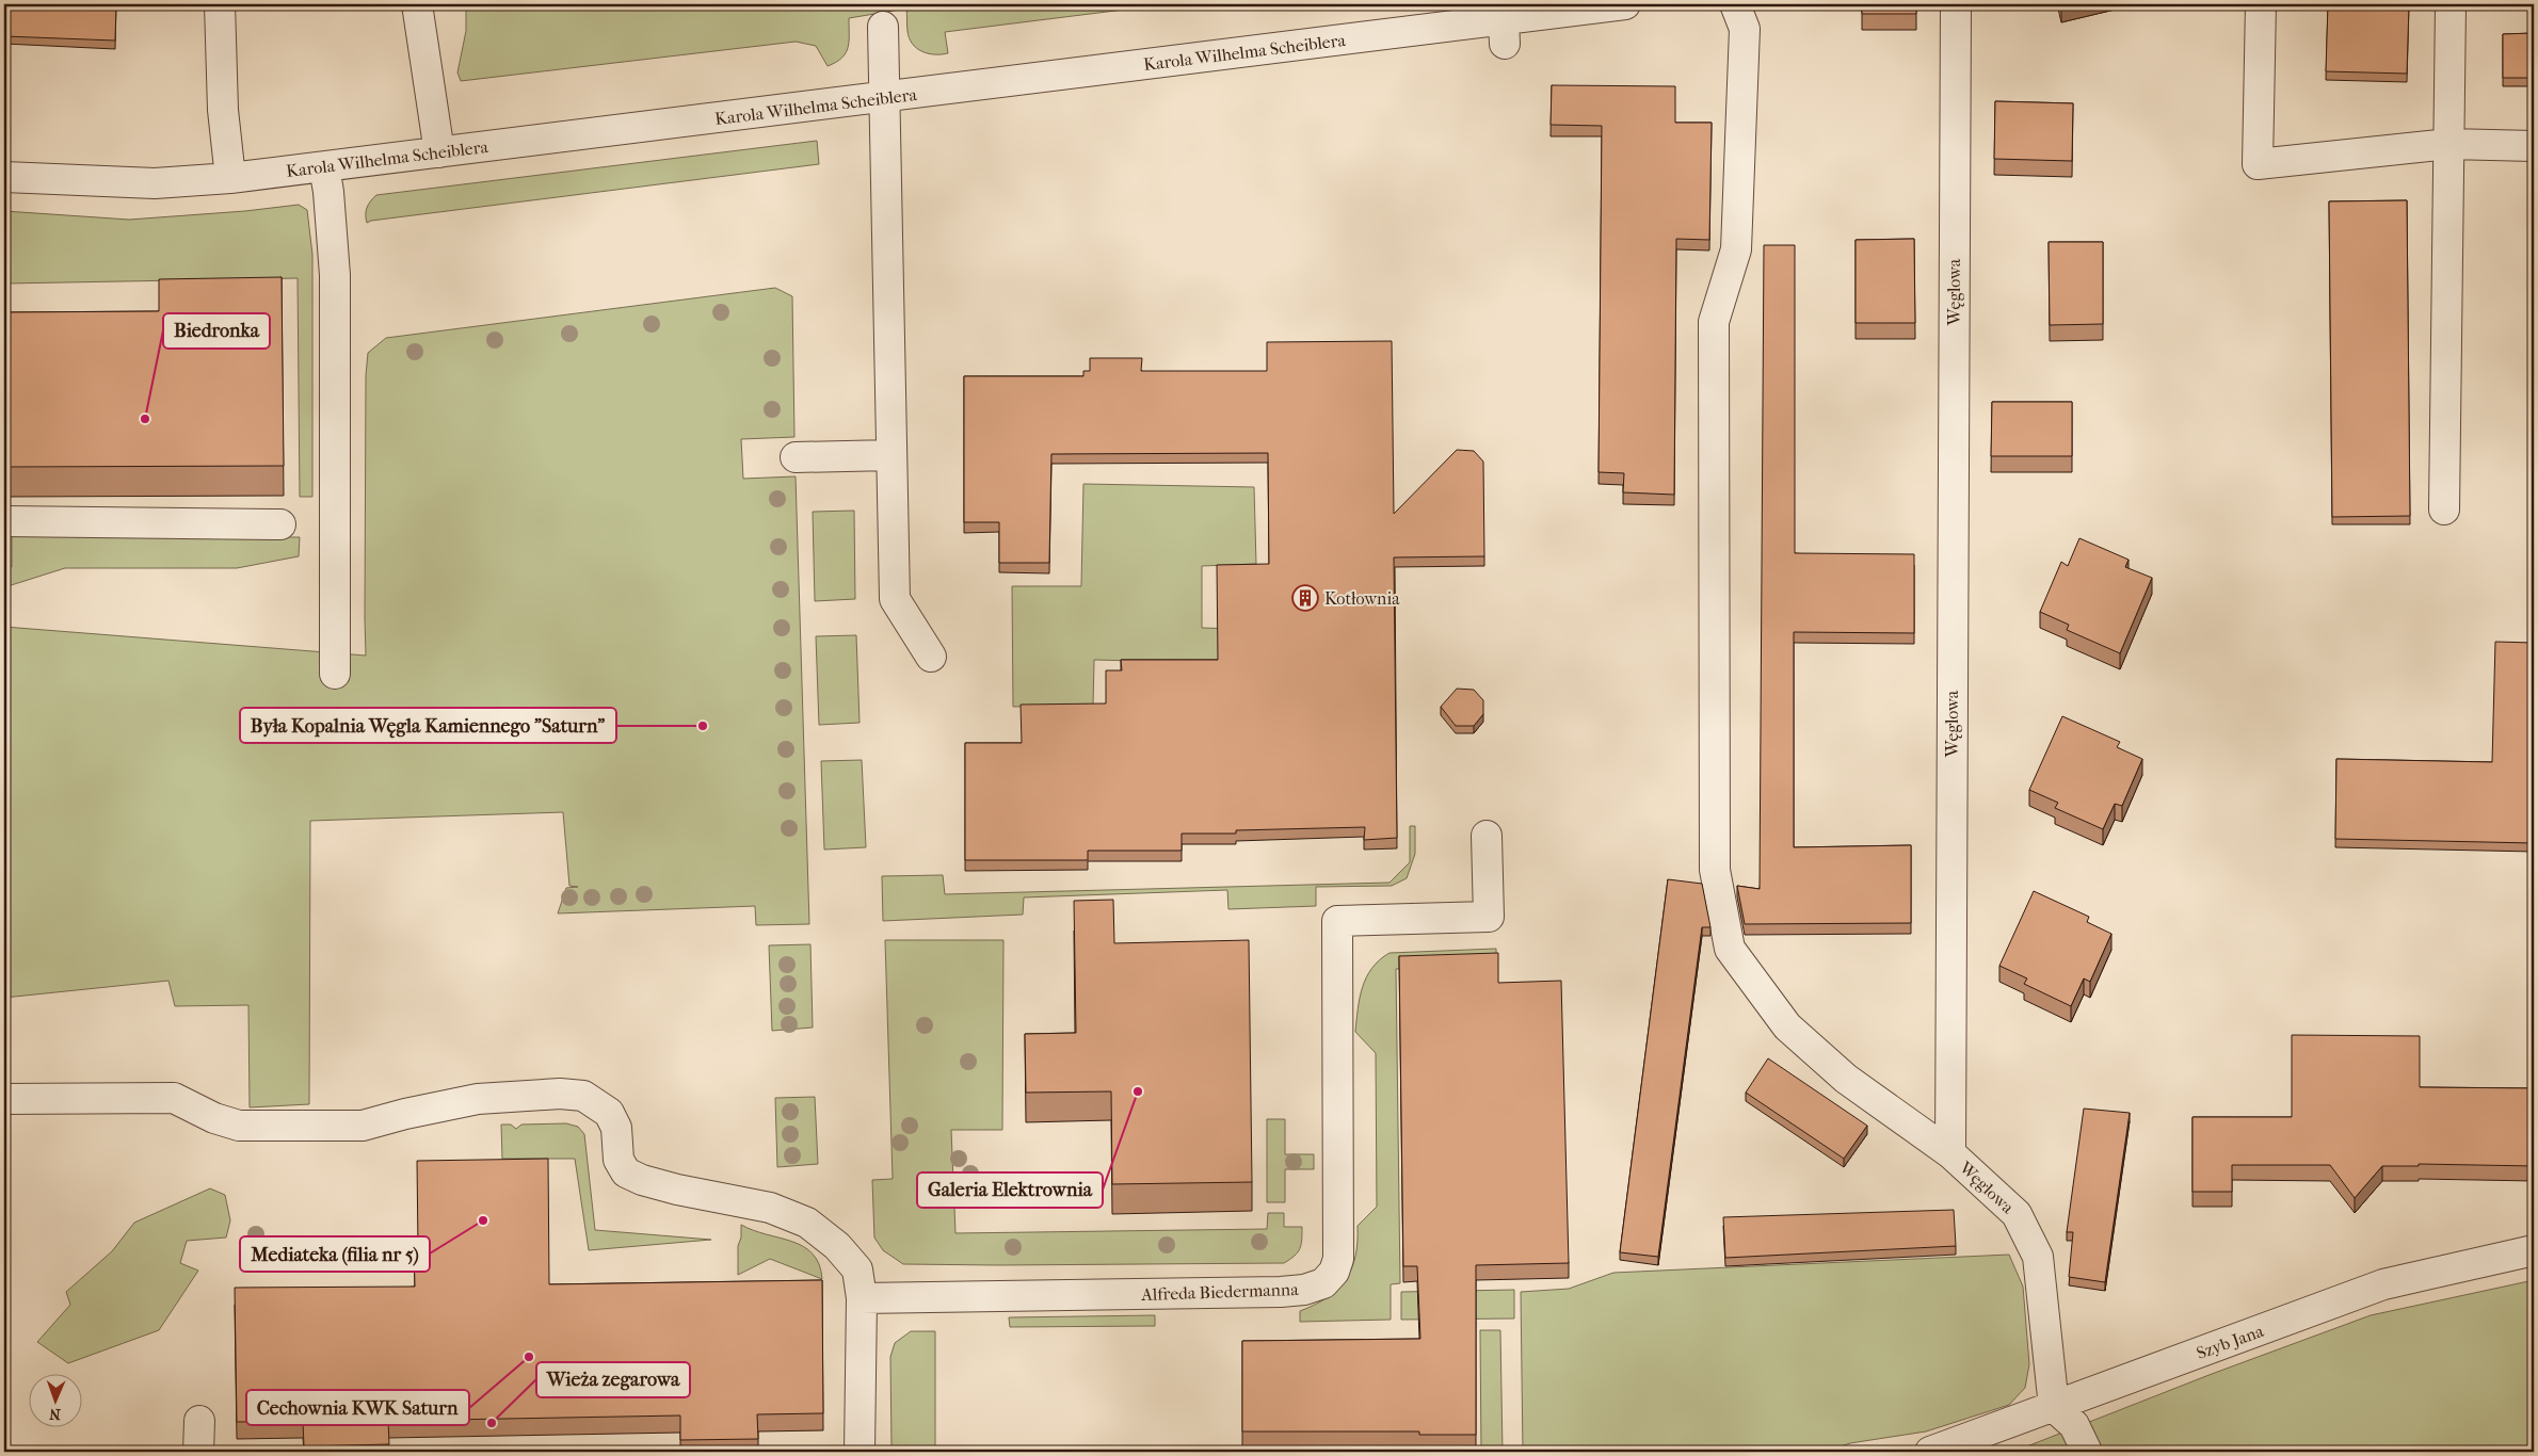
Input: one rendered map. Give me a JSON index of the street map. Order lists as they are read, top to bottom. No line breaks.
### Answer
{"streets":{"street":["Karola Wilhelma Scheiblera","Węglowa","Alfreda Biedermanna","Szyb Jana"]},"crossings":[["Węglowa","Szyb Jana"]],"places":{"other":["Biedronka","Była Kopalnia Węgla Kamiennego \"Saturn\"","Galeria Elektrownia","Mediateka (filia nr 5)","Cechownia KWK Saturn","Wieża zegarowa"],"building":["Kotłownia"]},"north":"bottom"}
